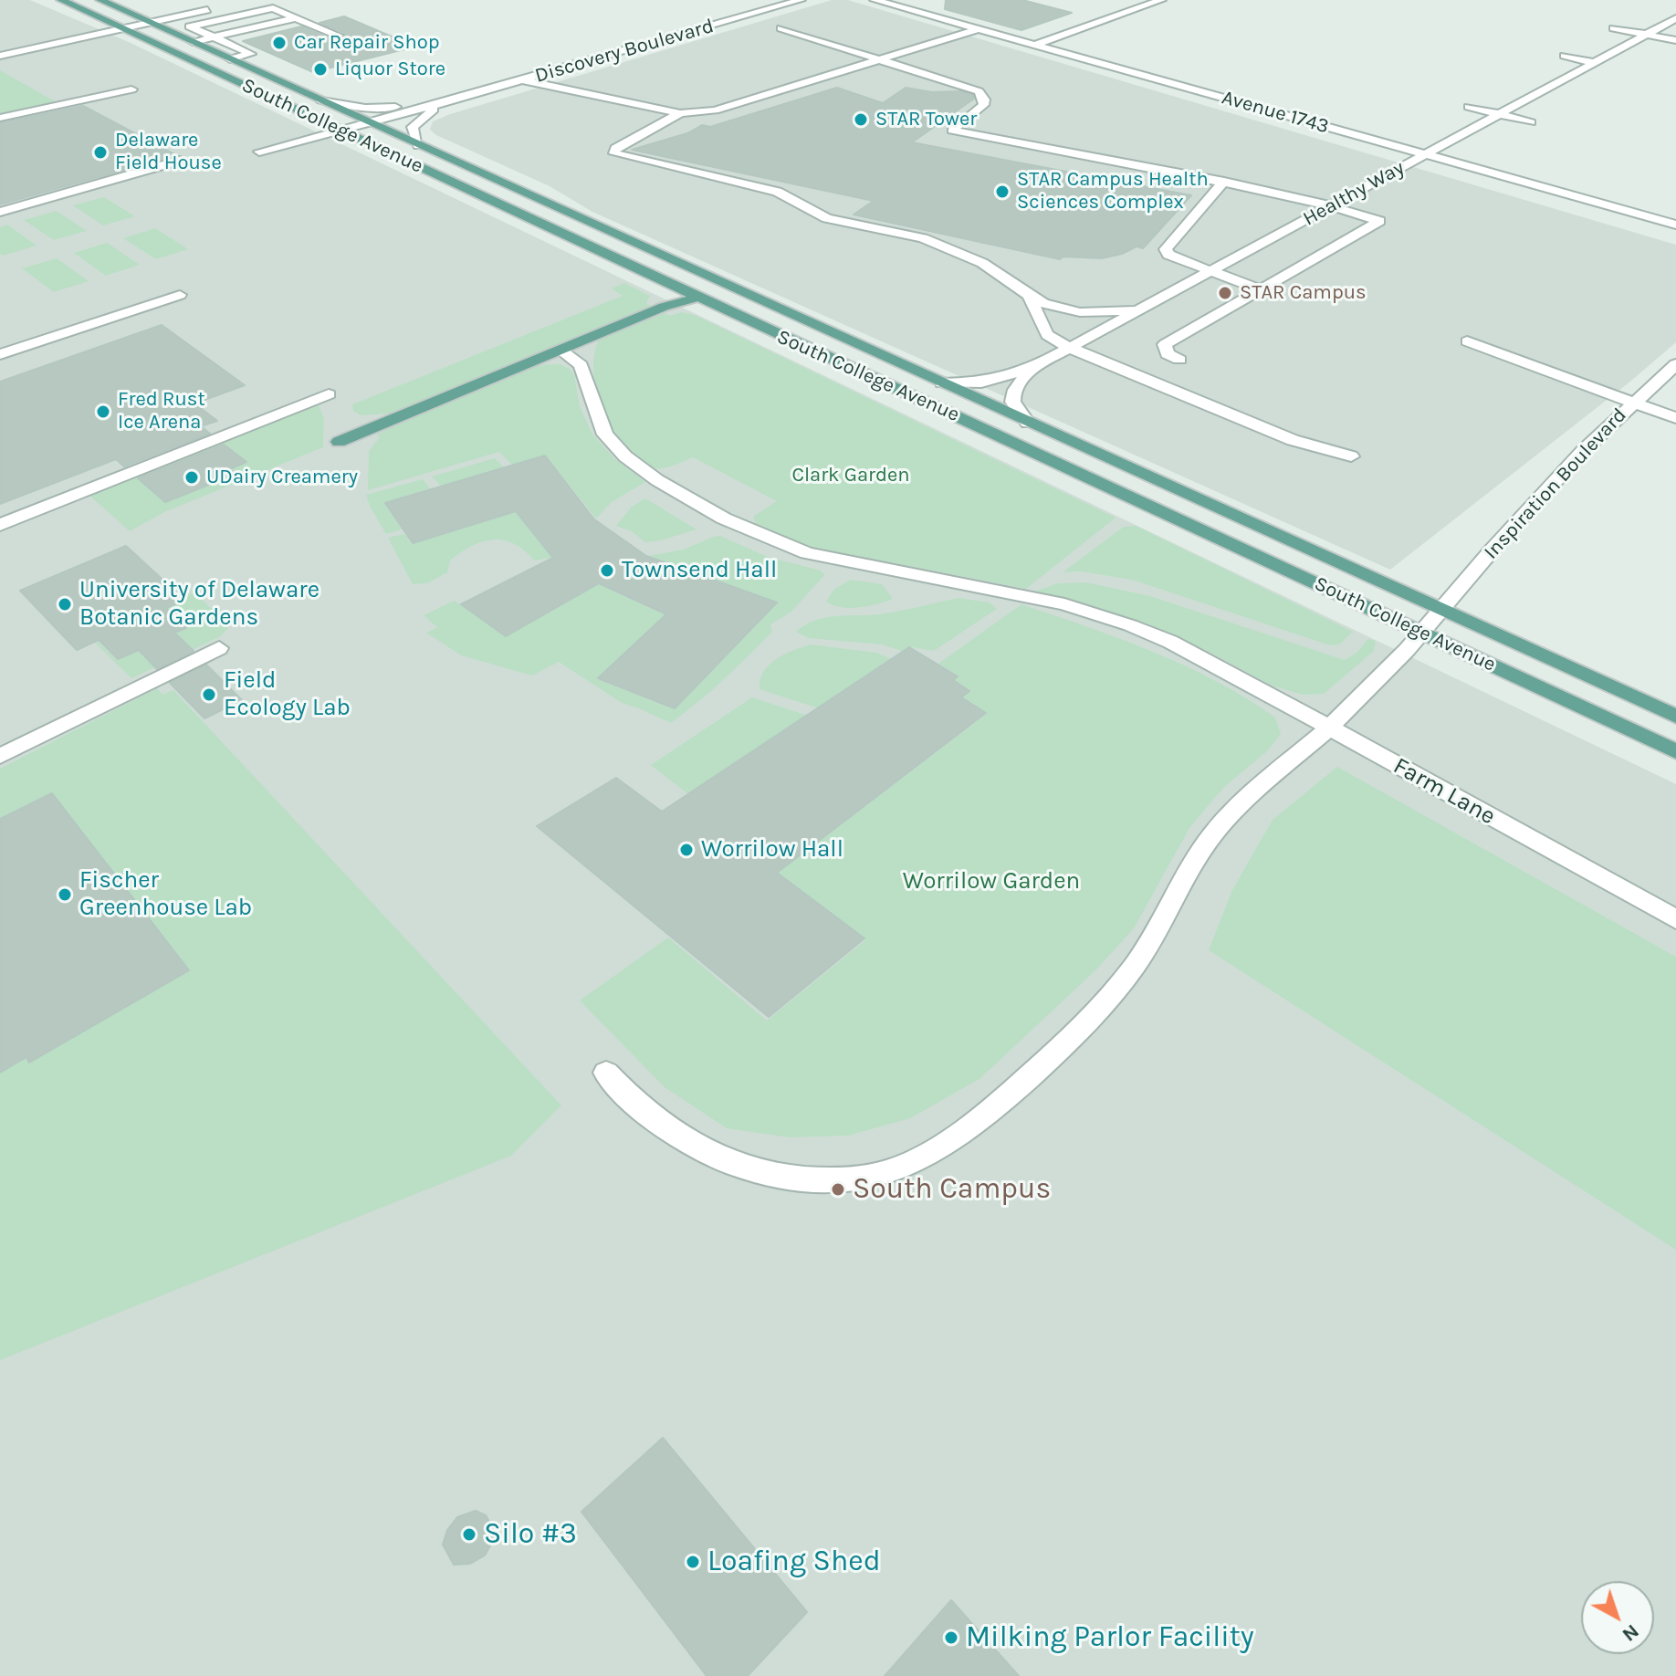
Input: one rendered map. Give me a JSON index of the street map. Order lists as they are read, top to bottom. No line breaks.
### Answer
{"streets":{"main road":["South College Avenue"],"street":["Discovery Boulevard","Avenue 1743","Healthy Way","Inspiration Boulevard","Farm Lane"]},"crossings":[["Discovery Boulevard","South College Avenue"],["Avenue 1743","Healthy Way"],["South College Avenue","Healthy Way"],["South College Avenue","Inspiration Boulevard"]],"parks":["Clark Garden","Worrilow Garden"],"places":["Car Repair Shop","Liquor Store","STAR Tower","Delaware Field House","STAR Campus Health Sciences Complex","STAR Campus","Fred Rust Ice Arena","UDairy Creamery","Townsend Hall","University of Delaware Botanic Gardens","Field Ecology Lab","Worrilow Hall","Fischer Greenhouse Lab","South Campus","Silo #3","Loafing Shed","Milking Parlor Facility"],"north":"bottom right"}
